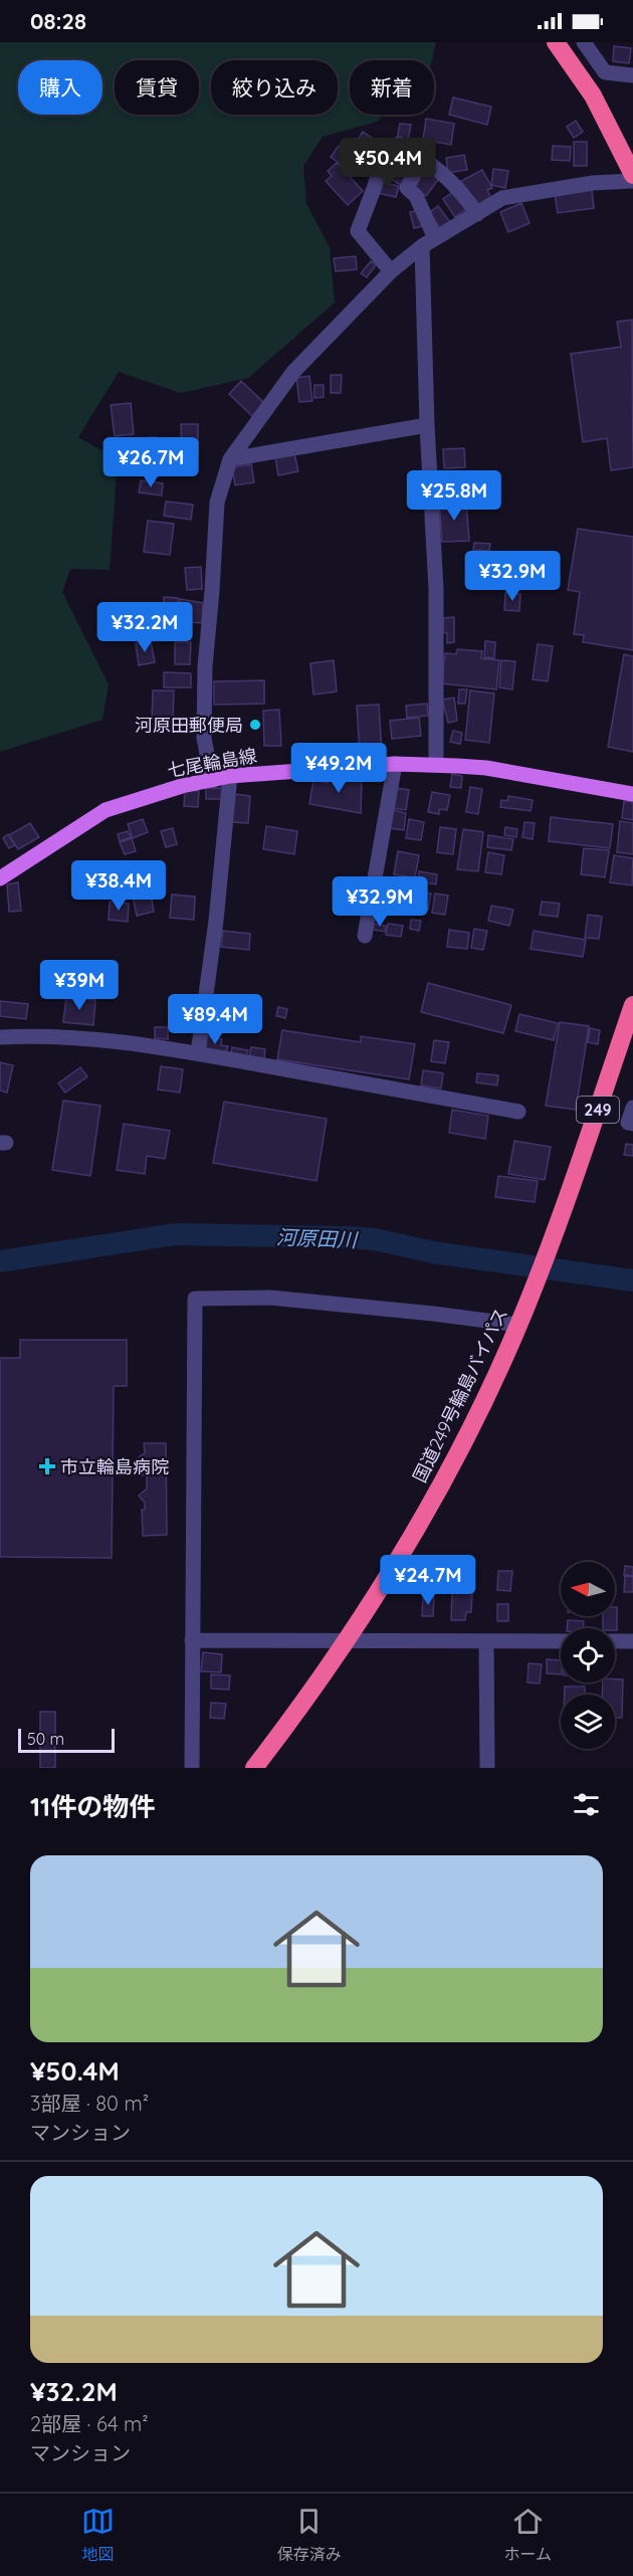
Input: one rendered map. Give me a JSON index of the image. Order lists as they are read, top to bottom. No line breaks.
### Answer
{"streets":{"highway":["249","国道249号輪島バイパス"],"main road":["七尾輪島線"]},"water":["河原田川"],"places":{"other":["河原田郵便局"],"health":["市立輪島病院"]},"scale_bar":"50 m","north":"left","page":{"status":"08:28","chip":["購入","賃貸","絞り込み","新着"],"price":["¥50.4M","¥26.7M","¥25.8M","¥32.9M","¥32.2M","¥49.2M","¥38.4M","¥32.9M","¥39M","¥89.4M","¥24.7M"],"scale":"50 m","heading":"11件の物件","list":[{"name":"¥50.4M","note":"3部屋 · 80 m² · マンション"},{"name":"¥32.2M","note":"2部屋 · 64 m² · マンション"}],"tabs":["地図","保存済み","ホーム"]}}
